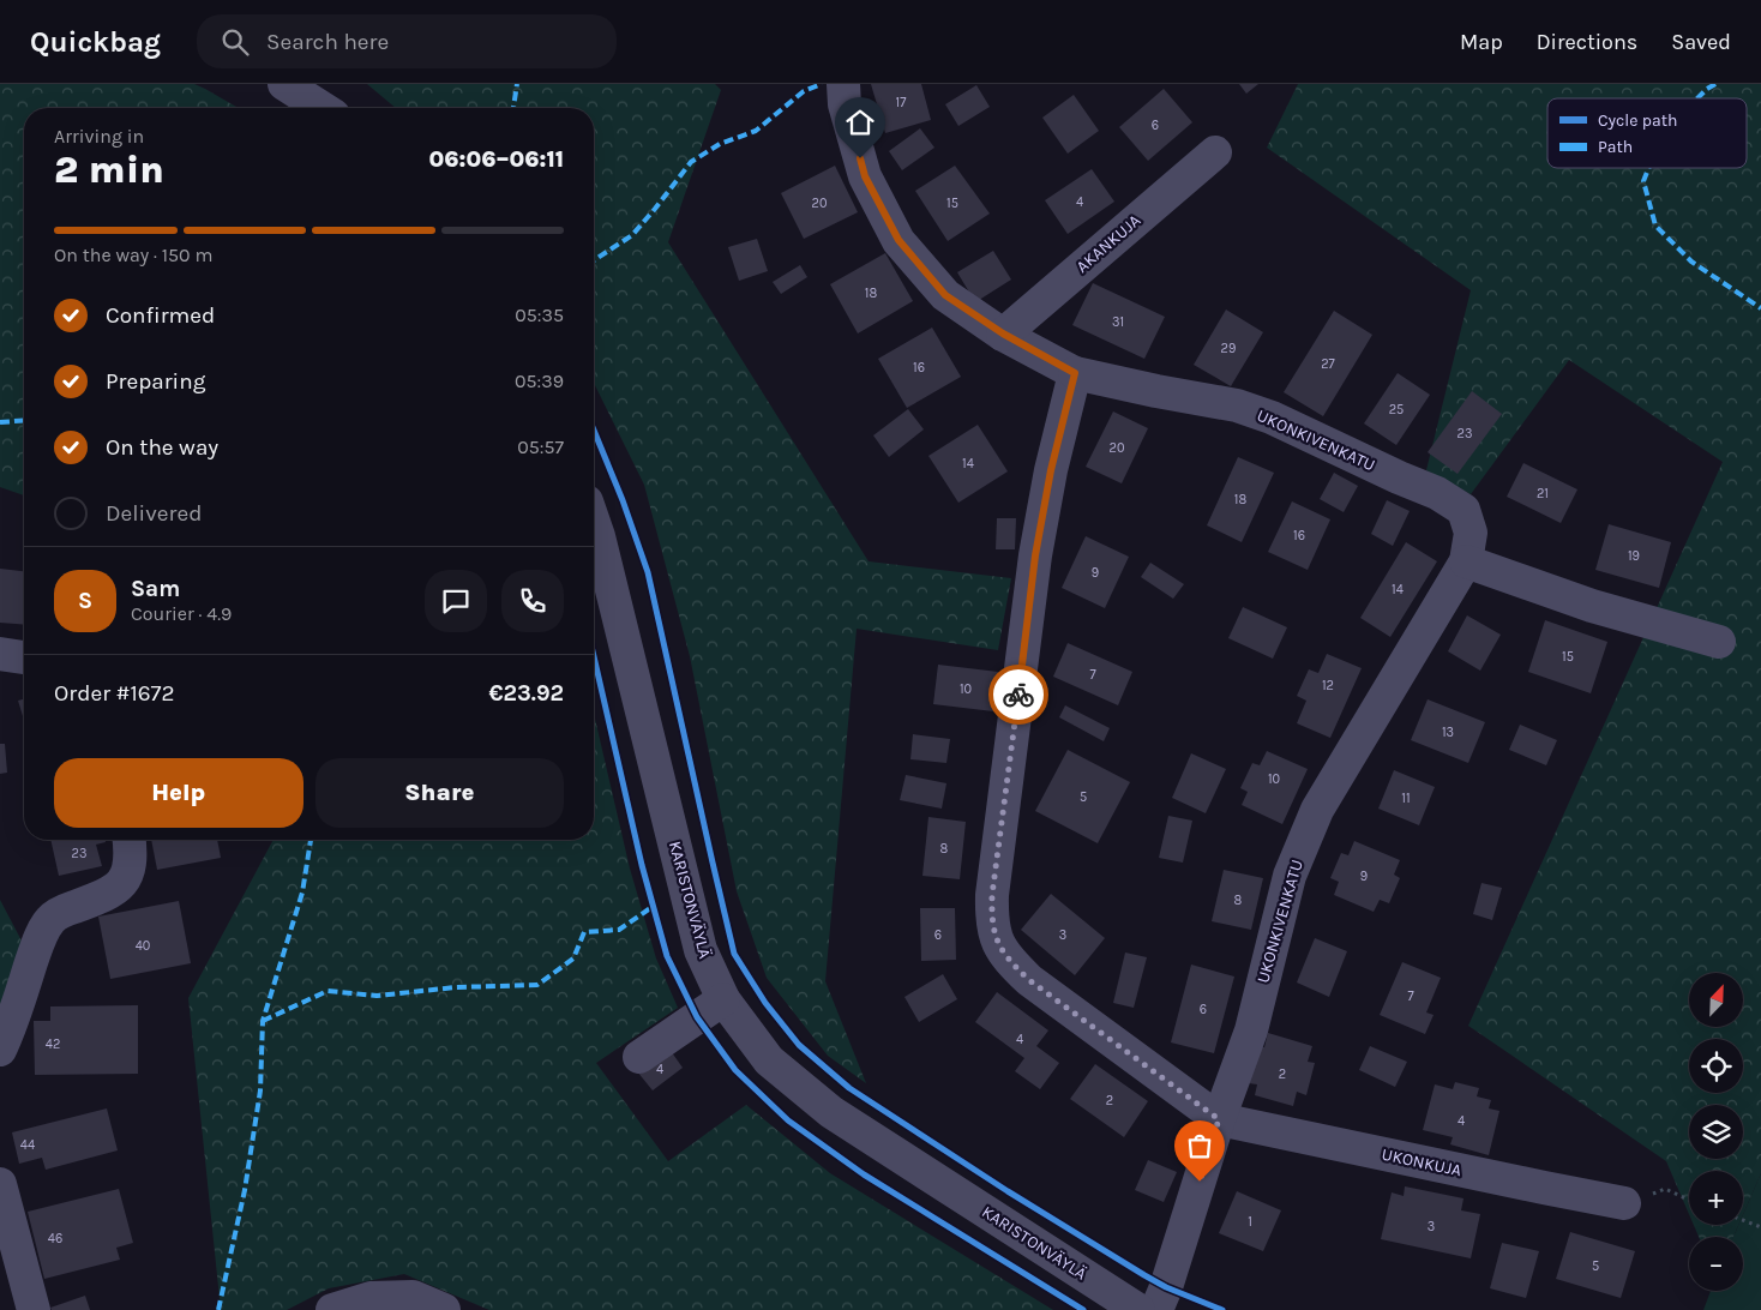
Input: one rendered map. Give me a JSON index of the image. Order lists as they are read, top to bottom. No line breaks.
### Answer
{"streets":{"street":["AKANKUJA","UKONKIVENKATU","KARISTONVÄYLÄ","UKONKUJA"]},"crossings":[["AKANKUJA","UKONKIVENKATU"],["UKONKIVENKATU","UKONKUJA"]],"house_numbers":["17","6","4","20","15","18","31","29","27","16","25","23","20","14","21","18","16","19","9","14","15","7","12","10","13","10","5","11","8","23","9","8","6","3","40","7","6","4","42","4","2","2","4","44","1","3","46","5"],"legend":["Cycle path","Path"],"north":"top right","page":{"header":"Quickbag","search":"Search here","nav":["Map","Directions","Saved"],"heading":["2 min","Arriving in","06:06–06:11"],"panel":["Sam","Courier · 4.9","Order #1672","€23.92"],"bar":"On the way · 150 m","list":[["Confirmed","05:35"],["Preparing","05:39"],["On the way","05:57"],"Delivered"],"round":"S","buttons":["Help","Share"],"map_buttons":["+","−"]}}
